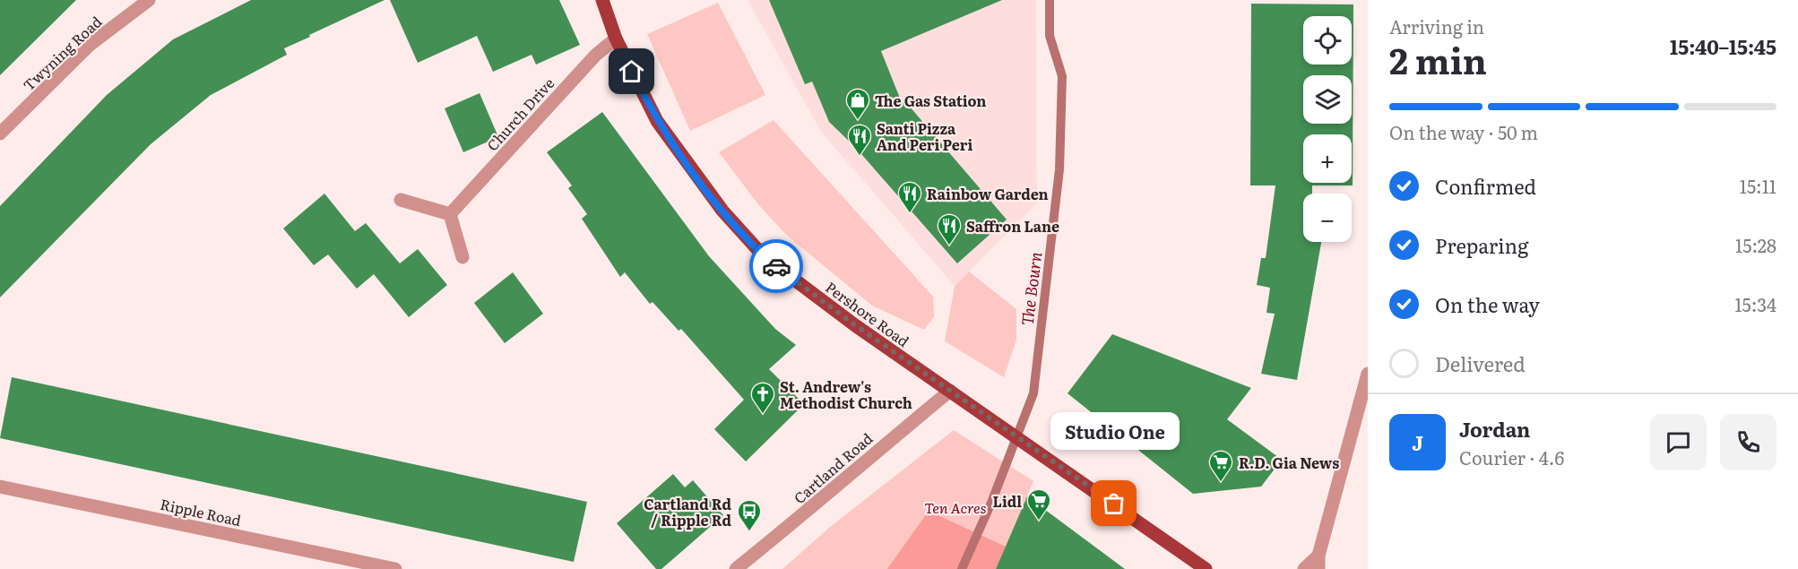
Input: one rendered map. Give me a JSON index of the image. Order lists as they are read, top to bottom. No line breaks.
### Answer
{"streets":{"main road":["Pershore Road"],"street":["Twyning Road","Church Drive","Cartland Road","Ripple Road"]},"crossings":[["Church Drive","Pershore Road"],["Pershore Road","Cartland Road"]],"water":["The Bourn"],"parks":["Ten Acres"],"places":{"shop":["The Gas Station"],"restaurant":["Santi Pizza And Peri Peri","Rainbow Garden","Saffron Lane"],"church":["St. Andrew's Methodist Church"],"supermarket":["R.D. Gia News","Lidl"],"other":["Studio One"],"bus stop":["Cartland Rd / Ripple Rd"]},"page":{"heading":["2 min","Arriving in","15:40–15:45"],"panel":["Jordan","Courier · 4.6"],"map_buttons":["+","−"],"bar":"On the way · 50 m","list":[["Confirmed","15:11"],["Preparing","15:28"],["On the way","15:34"],"Delivered"],"bubble":"Studio One","round":"J"}}
